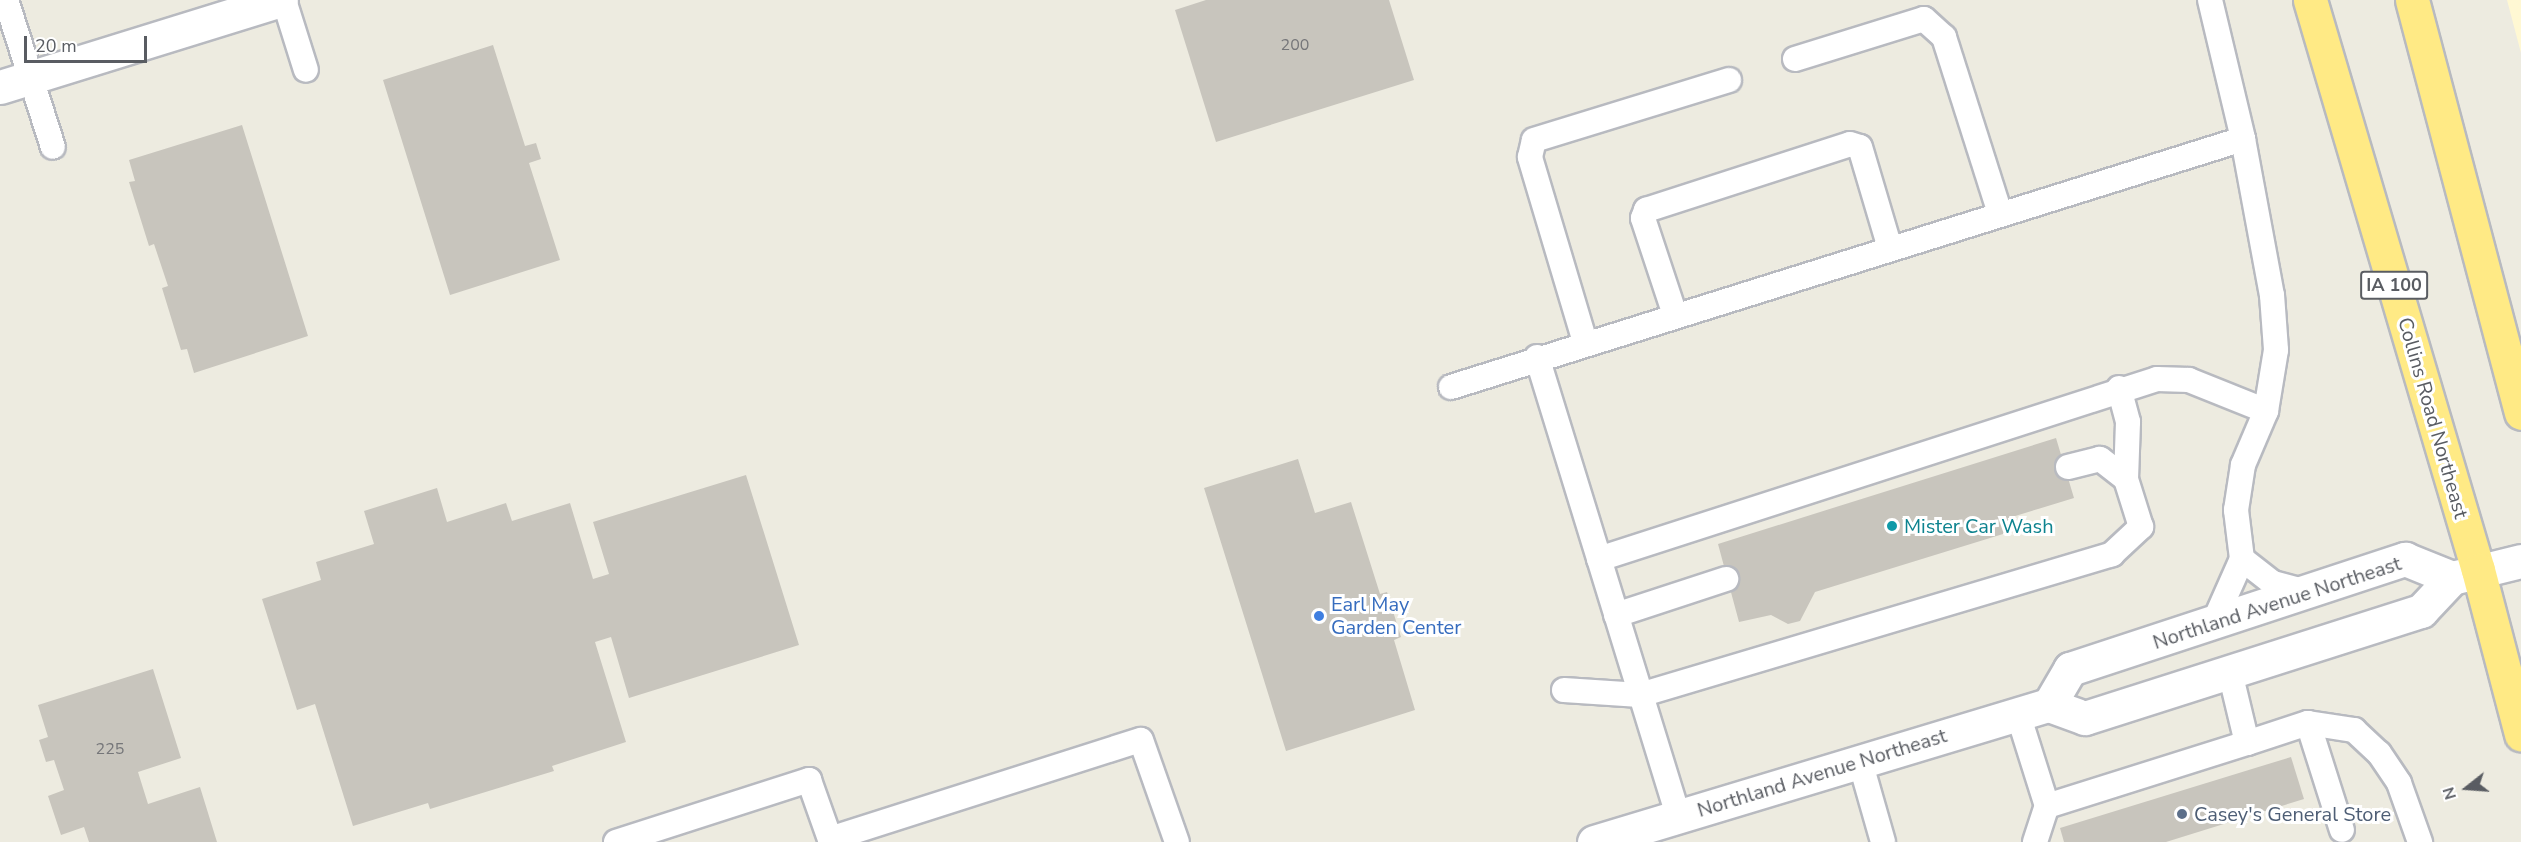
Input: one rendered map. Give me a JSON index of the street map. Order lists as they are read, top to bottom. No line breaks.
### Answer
{"streets":{"highway":["IA 100","Collins Road Northeast"],"street":["Northland Avenue Northeast"]},"crossings":[["Collins Road Northeast","Northland Avenue Northeast"]],"places":["Mister Car Wash","Earl May Garden Center","Casey's General Store"],"house_numbers":["200","225"],"scale_bar":"20 m","north":"left"}
